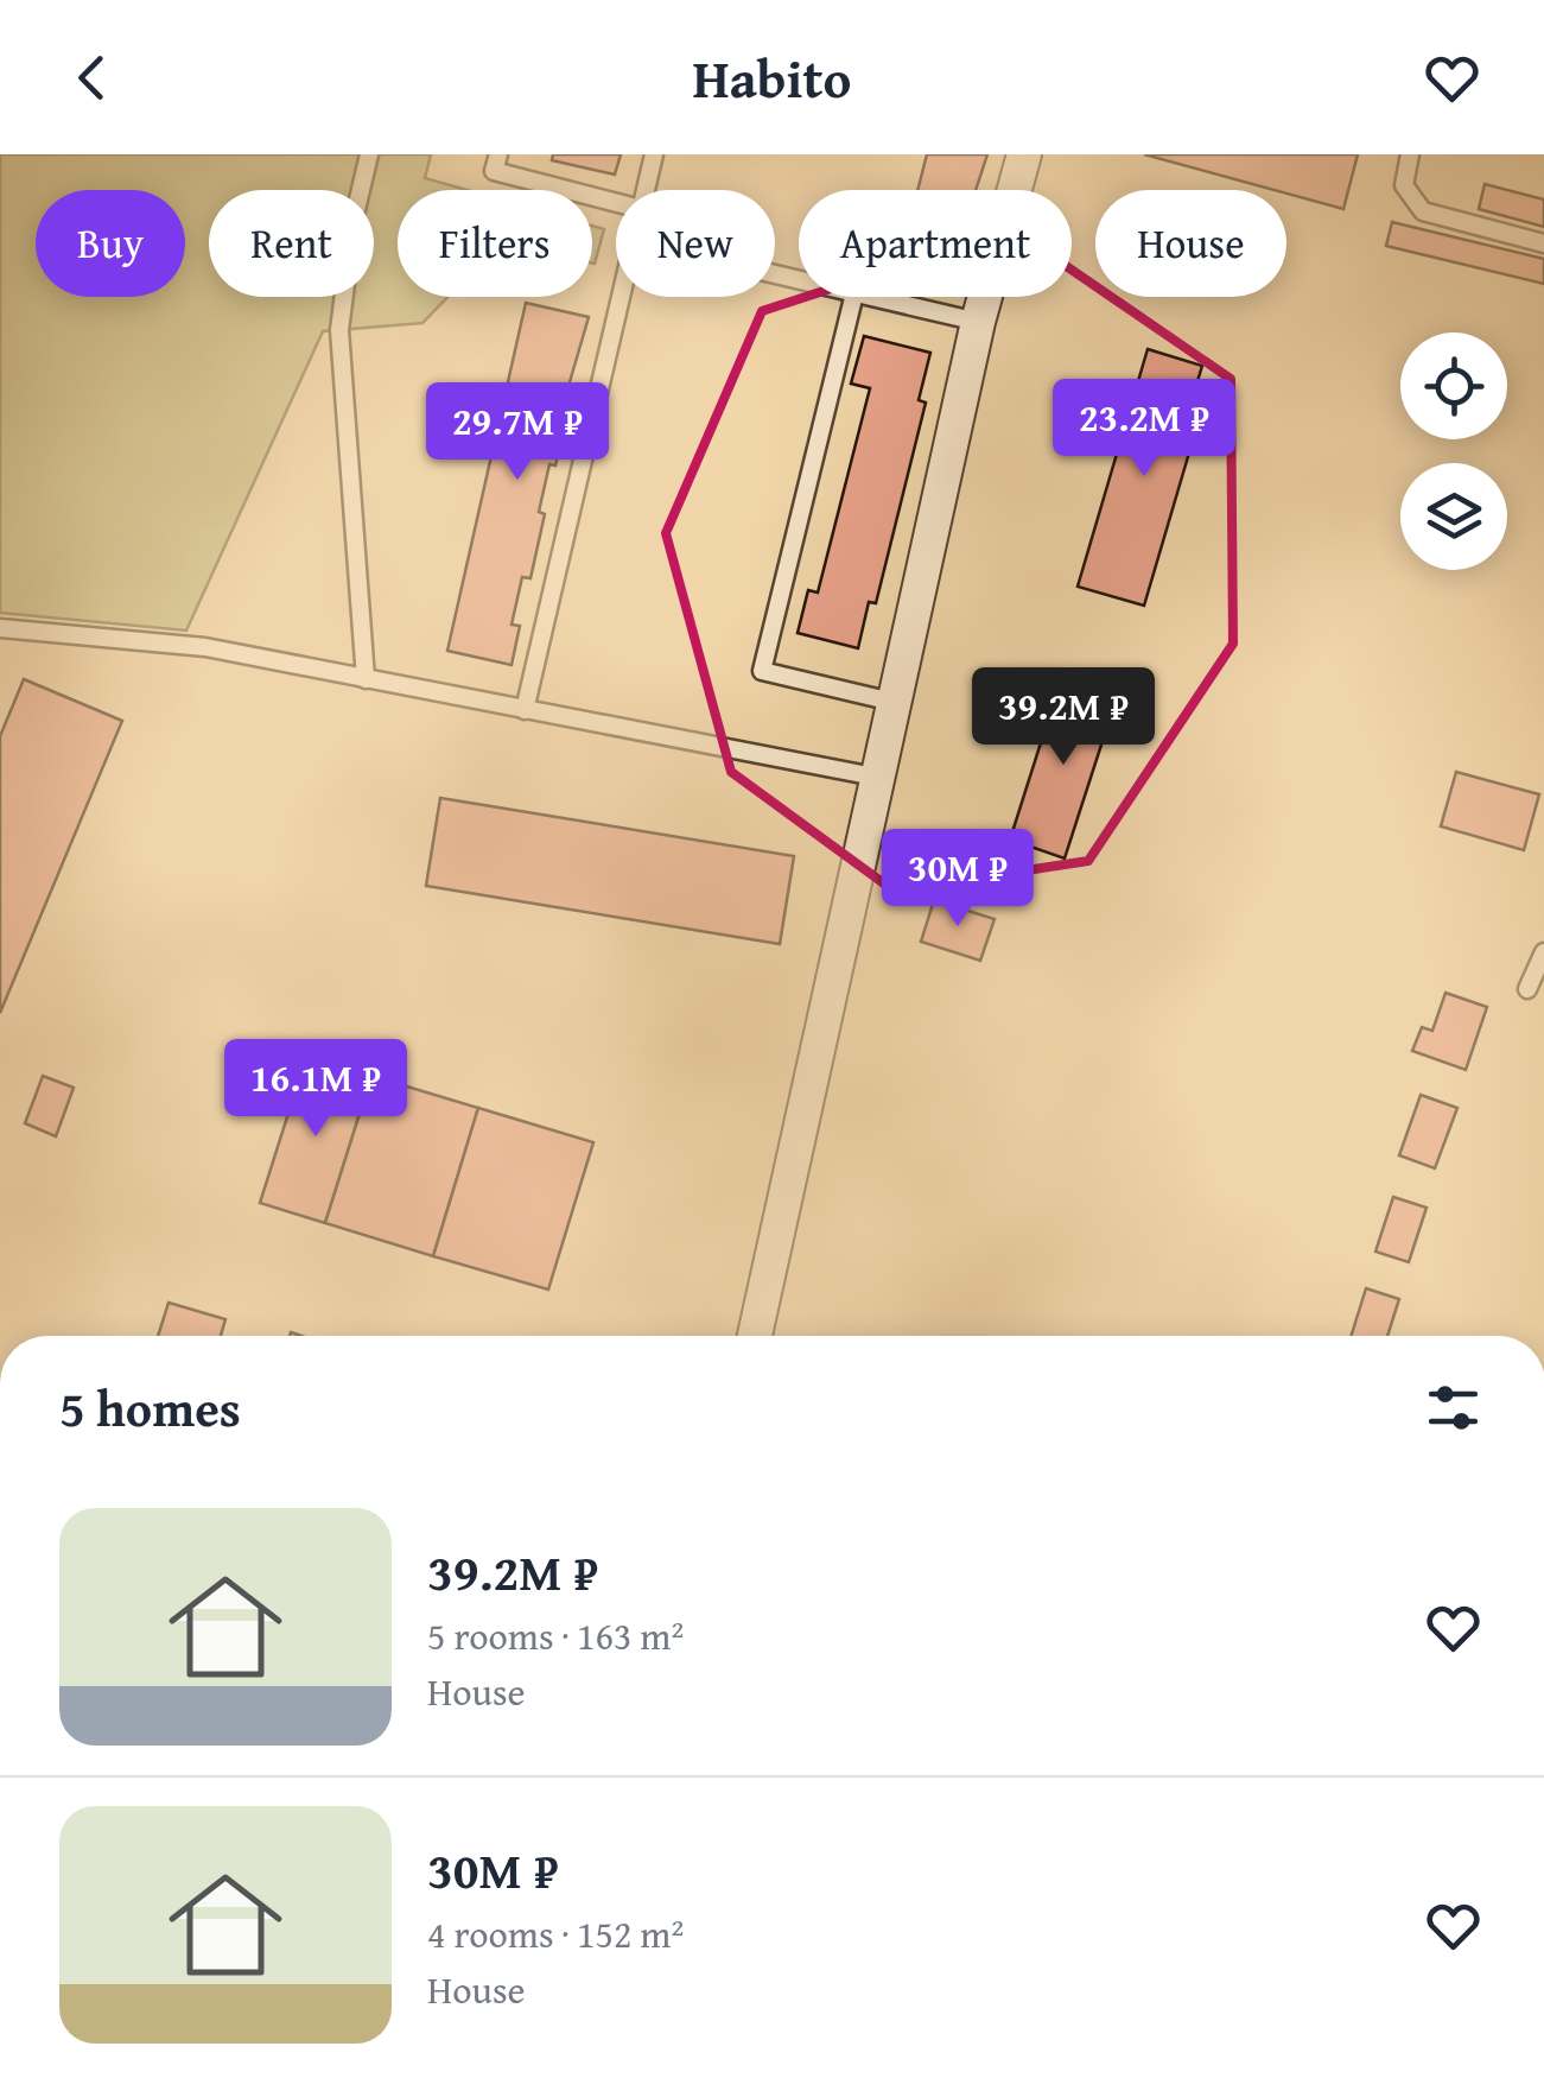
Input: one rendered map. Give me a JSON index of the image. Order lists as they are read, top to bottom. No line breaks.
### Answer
{"page":{"header":"Habito","chip":["Buy","Rent","Filters","New","Apartment","House"],"price":["23.2M ₽","29.7M ₽","39.2M ₽","30M ₽","16.1M ₽"],"heading":"5 homes","list":[{"name":"39.2M ₽","note":"5 rooms · 163 m² · House"},{"name":"30M ₽","note":"4 rooms · 152 m² · House"}]}}
